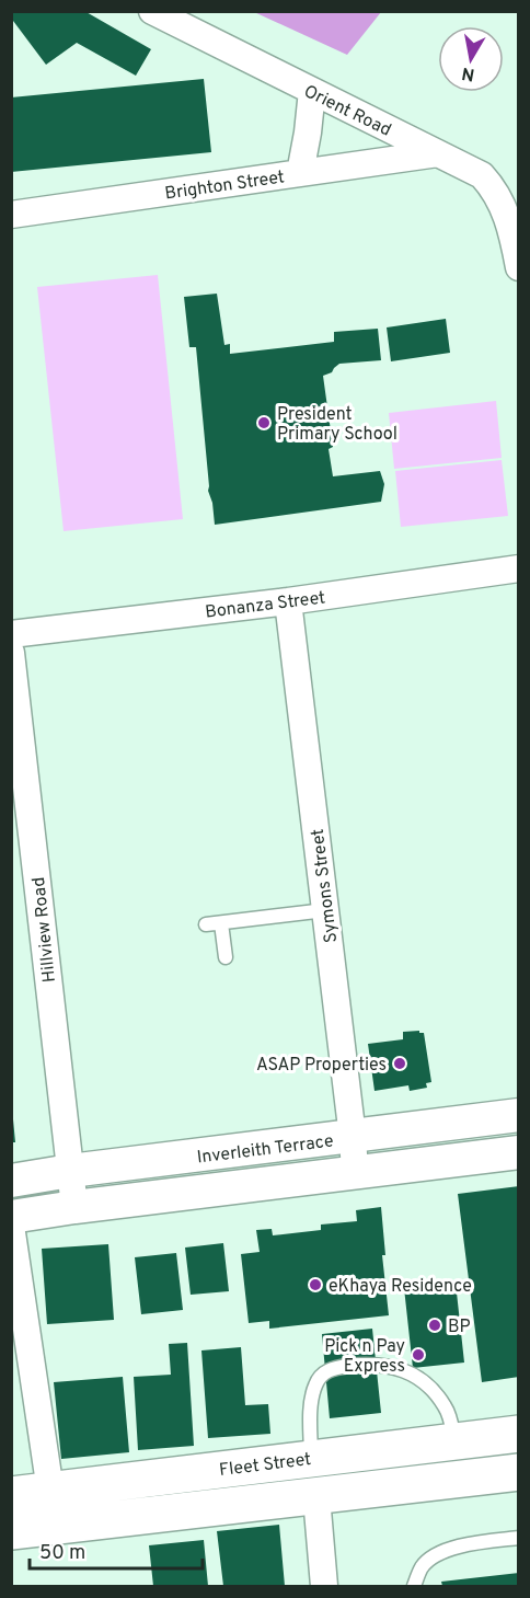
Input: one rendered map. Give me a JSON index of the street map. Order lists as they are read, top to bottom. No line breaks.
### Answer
{"streets":{"main road":["Fleet Street"],"street":["Orient Road","Brighton Street","Bonanza Street","Symons Street","Hillview Road","Inverleith Terrace"]},"crossings":[["Orient Road","Brighton Street"],["Bonanza Street","Symons Street"],["Symons Street","Inverleith Terrace"],["Hillview Road","Inverleith Terrace"]],"places":["President Primary School","ASAP Properties","eKhaya Residence","BP","Pick n Pay Express"],"scale_bar":"50 m","north":"bottom"}
